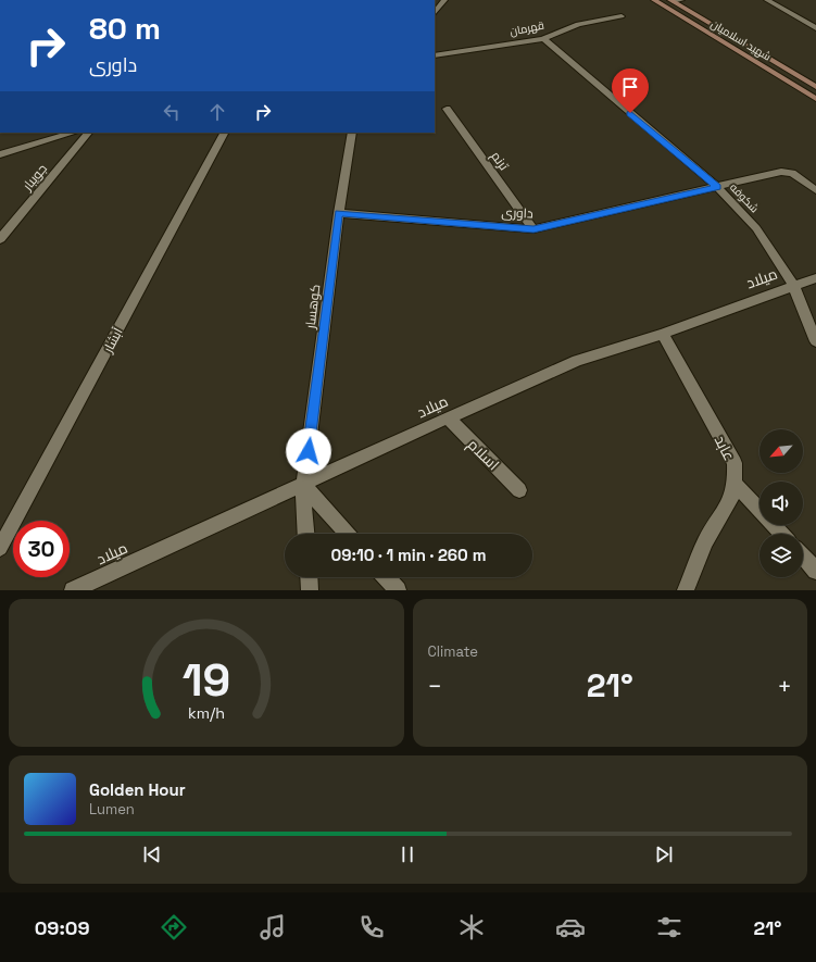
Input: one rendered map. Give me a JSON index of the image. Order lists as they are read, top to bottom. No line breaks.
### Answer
{"streets":{"main road":["شهید اسلامیان"],"street":["قهرمان","ترنم","جویبار","شکوفه","داوری","میلاد","کوهسار","آبشار","عابد","اسلام"]},"crossings":[["قهرمان","شکوفه"],["ترنم","داوری"],["شکوفه","داوری"],["شکوفه","میلاد"],["داوری","کوهسار"],["میلاد","کوهسار"],["میلاد","عابد"],["میلاد","اسلام"]],"north":"bottom left","page":{"turn":["80 m","داوری"],"limit":"30","trip":"09:10 · 1 min · 260 m","tile":"Climate","heat":["−","21°","+"],"song":["Golden Hour","Lumen"],"tabs":["09:09","21°"],"gauge":["19","km/h"]}}
